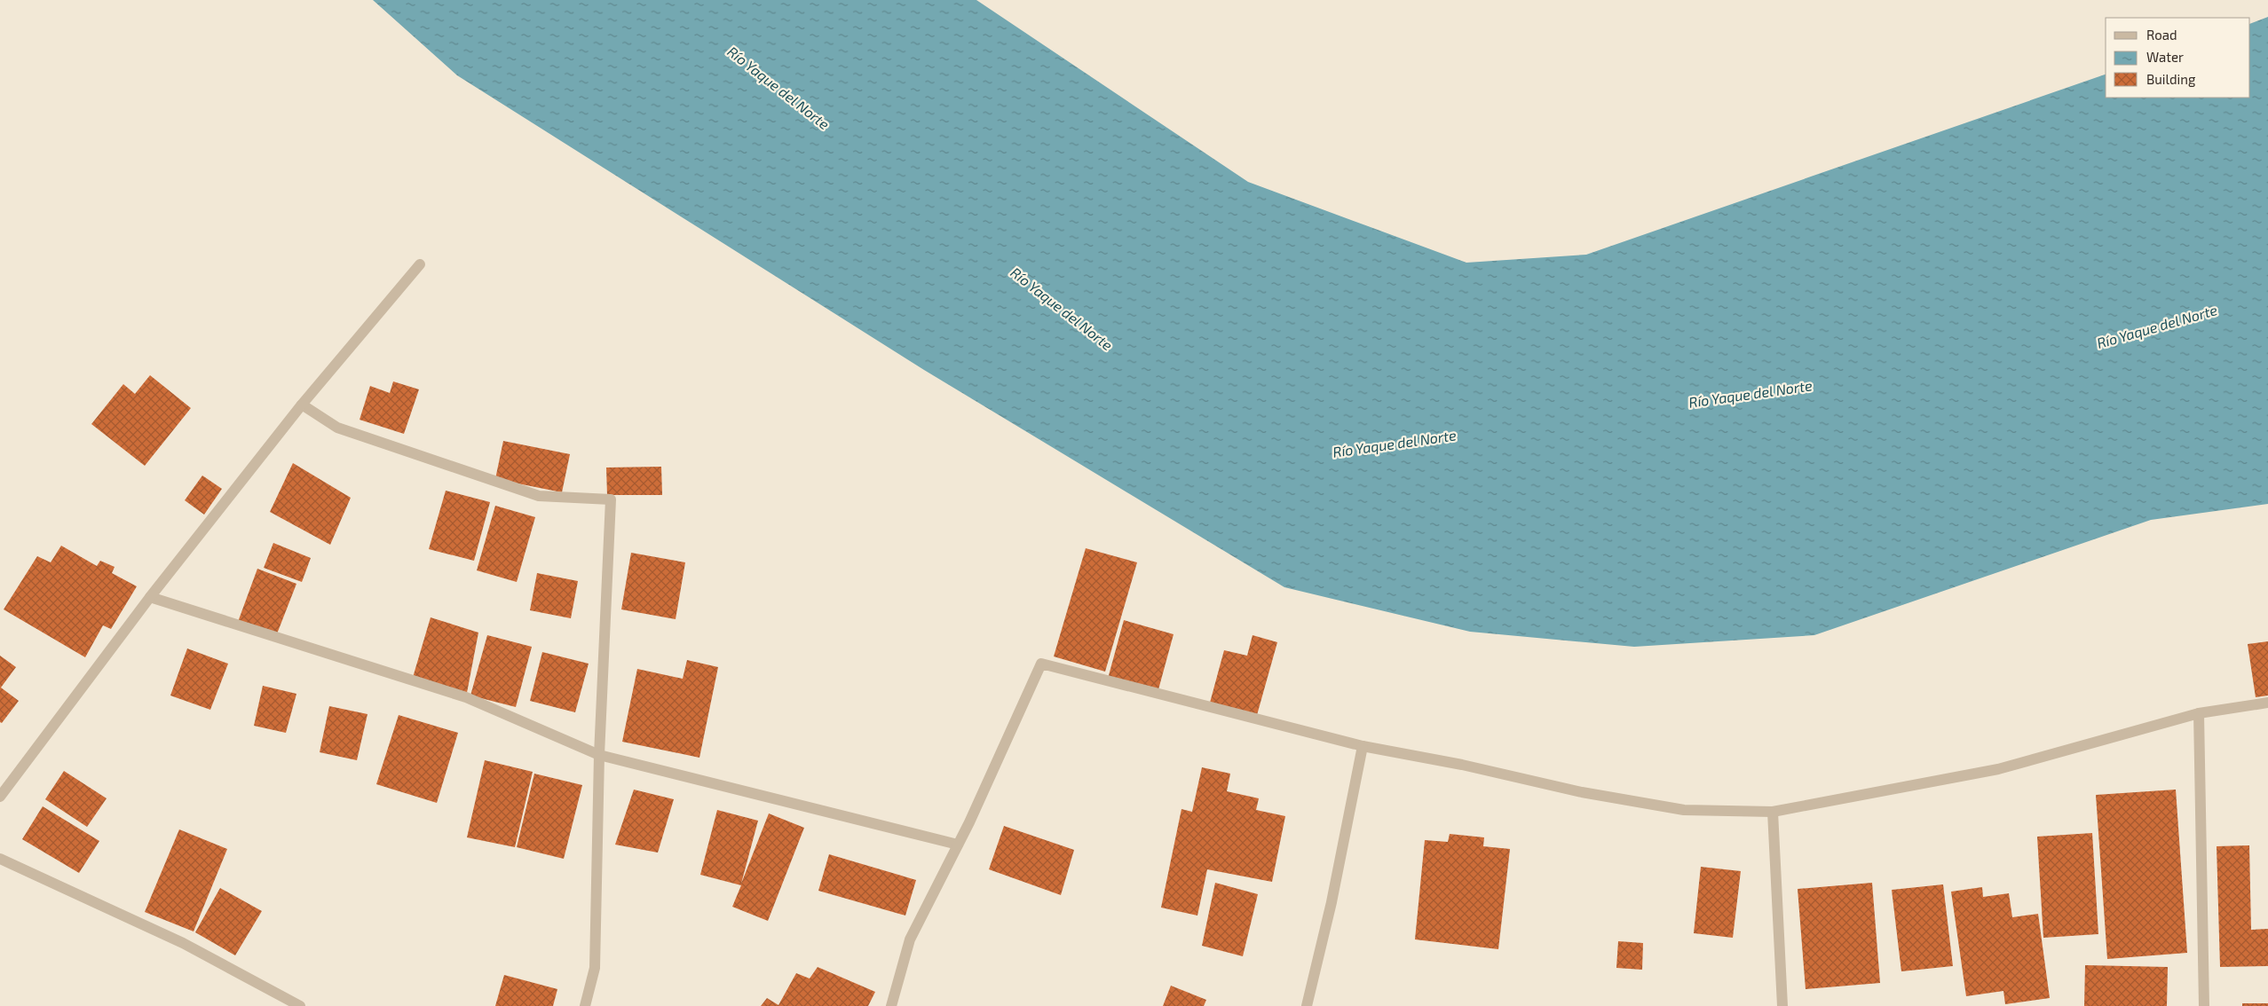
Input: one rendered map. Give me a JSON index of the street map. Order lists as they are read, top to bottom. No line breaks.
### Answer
{"water":["Río Yaque del Norte"],"legend":["Road","Water","Building"]}
